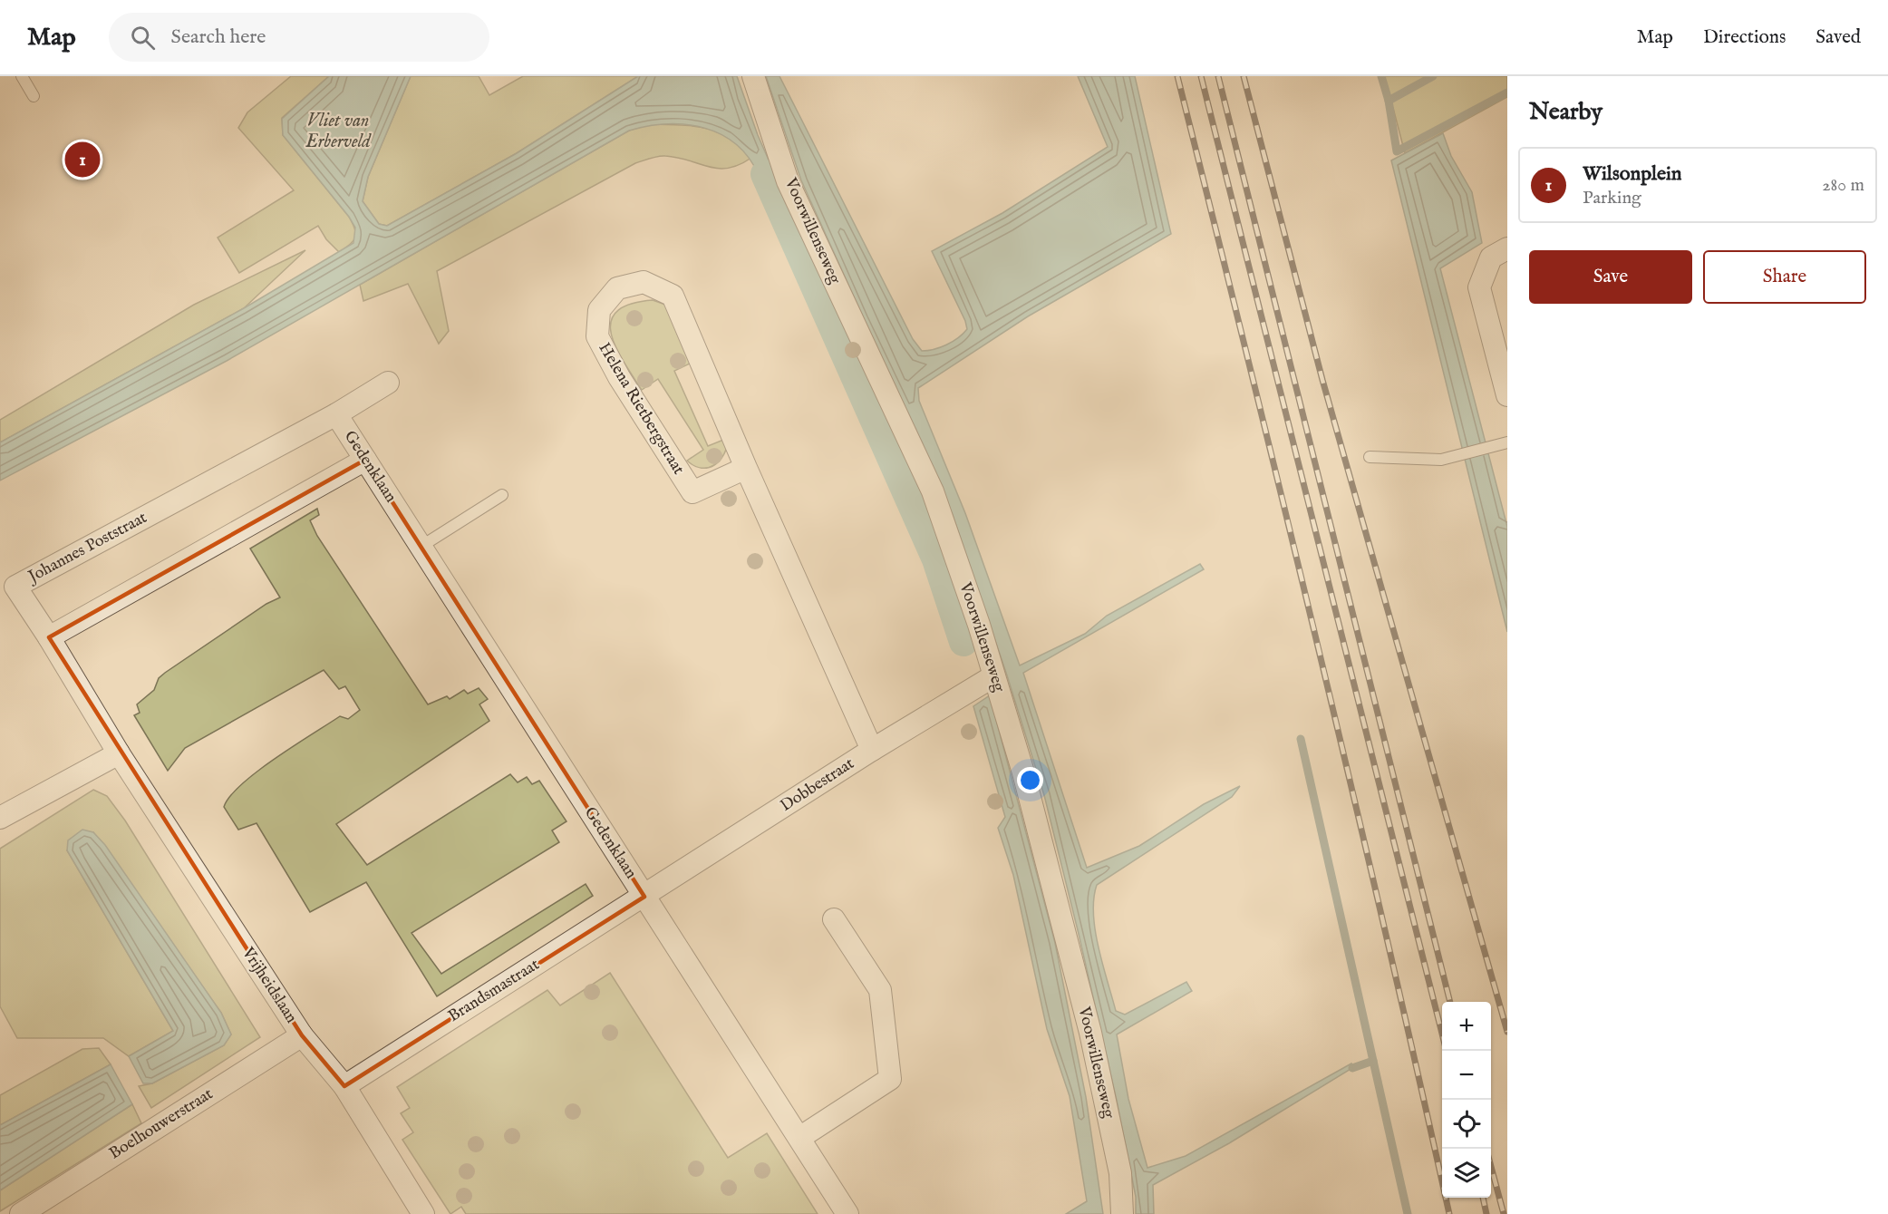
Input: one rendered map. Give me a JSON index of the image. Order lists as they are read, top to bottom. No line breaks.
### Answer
{"streets":{"street":["Voorwillenseweg","Helena Rietbergstraat","Gedenklaan","Johannes Poststraat","Dobbestraat","Vrijheidslaan","Brandsmastraat","Boelhouwerstraat"]},"crossings":[["Voorwillenseweg","Dobbestraat"],["Helena Rietbergstraat","Dobbestraat"],["Gedenklaan","Johannes Poststraat"],["Gedenklaan","Dobbestraat"],["Gedenklaan","Brandsmastraat"],["Johannes Poststraat","Vrijheidslaan"],["Dobbestraat","Brandsmastraat"],["Vrijheidslaan","Brandsmastraat"],["Vrijheidslaan","Boelhouwerstraat"]],"water":["Vliet van Erberveld"],"page":{"header":"Map","search":"Search here","nav":["Map","Directions","Saved"],"heading":"Nearby","pins":"1","list":[{"mark":"1","name":"Wilsonplein","note":"Parking","value":"280 m"}],"buttons":["Save","Share"],"map_buttons":["+","−"]}}
